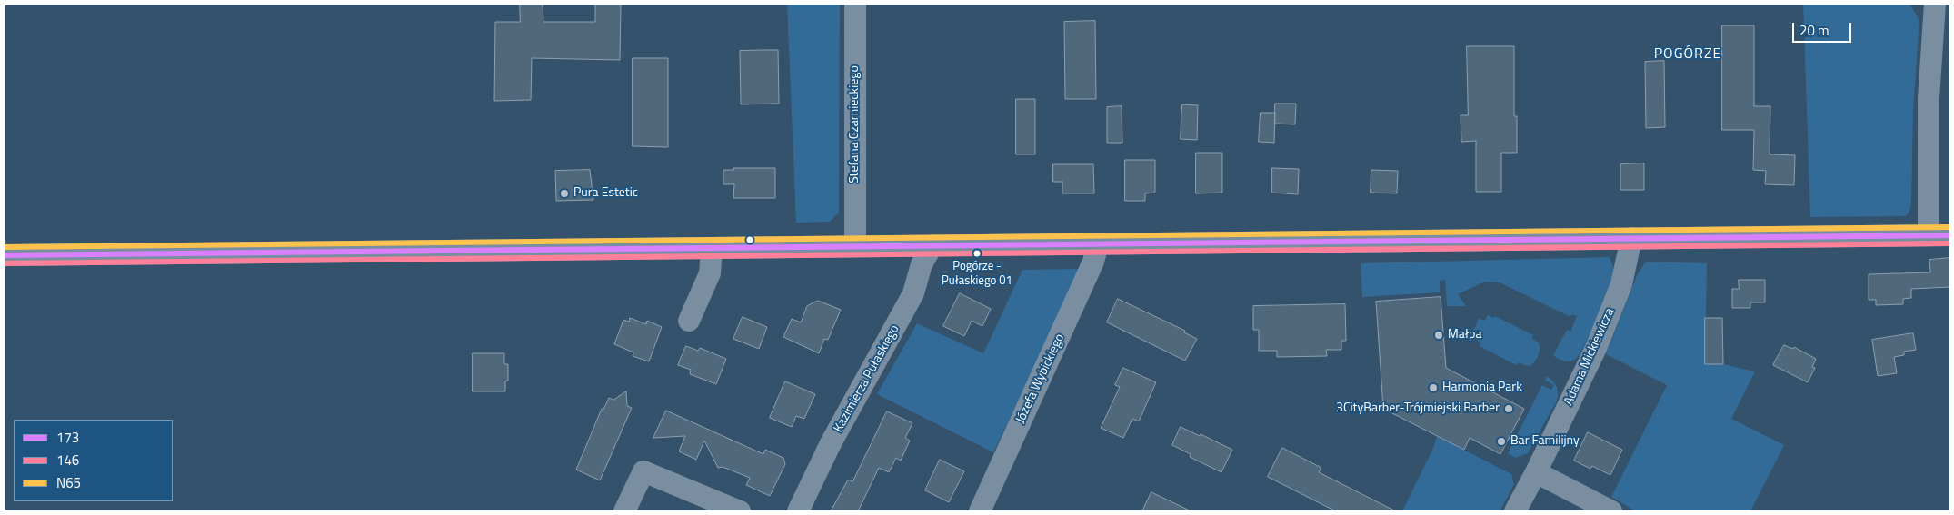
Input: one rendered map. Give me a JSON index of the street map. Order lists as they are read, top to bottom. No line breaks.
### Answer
{"streets":{"street":["Stefana Czarnieckiego","Adama Mickiewicza","Kazimierza Pułaskiego","Józefa Wybickiego"]},"districts":["POGÓRZE"],"places":["Pura Estetic","Pogórze - Pułaskiego 01","Małpa","Harmonia Park","3CityBarber-Trójmiejski Barber","Bar Familijny"],"lines":["transit line N65","transit line 173","transit line 146"],"legend":["173","146","N65"],"scale_bar":"20 m"}
